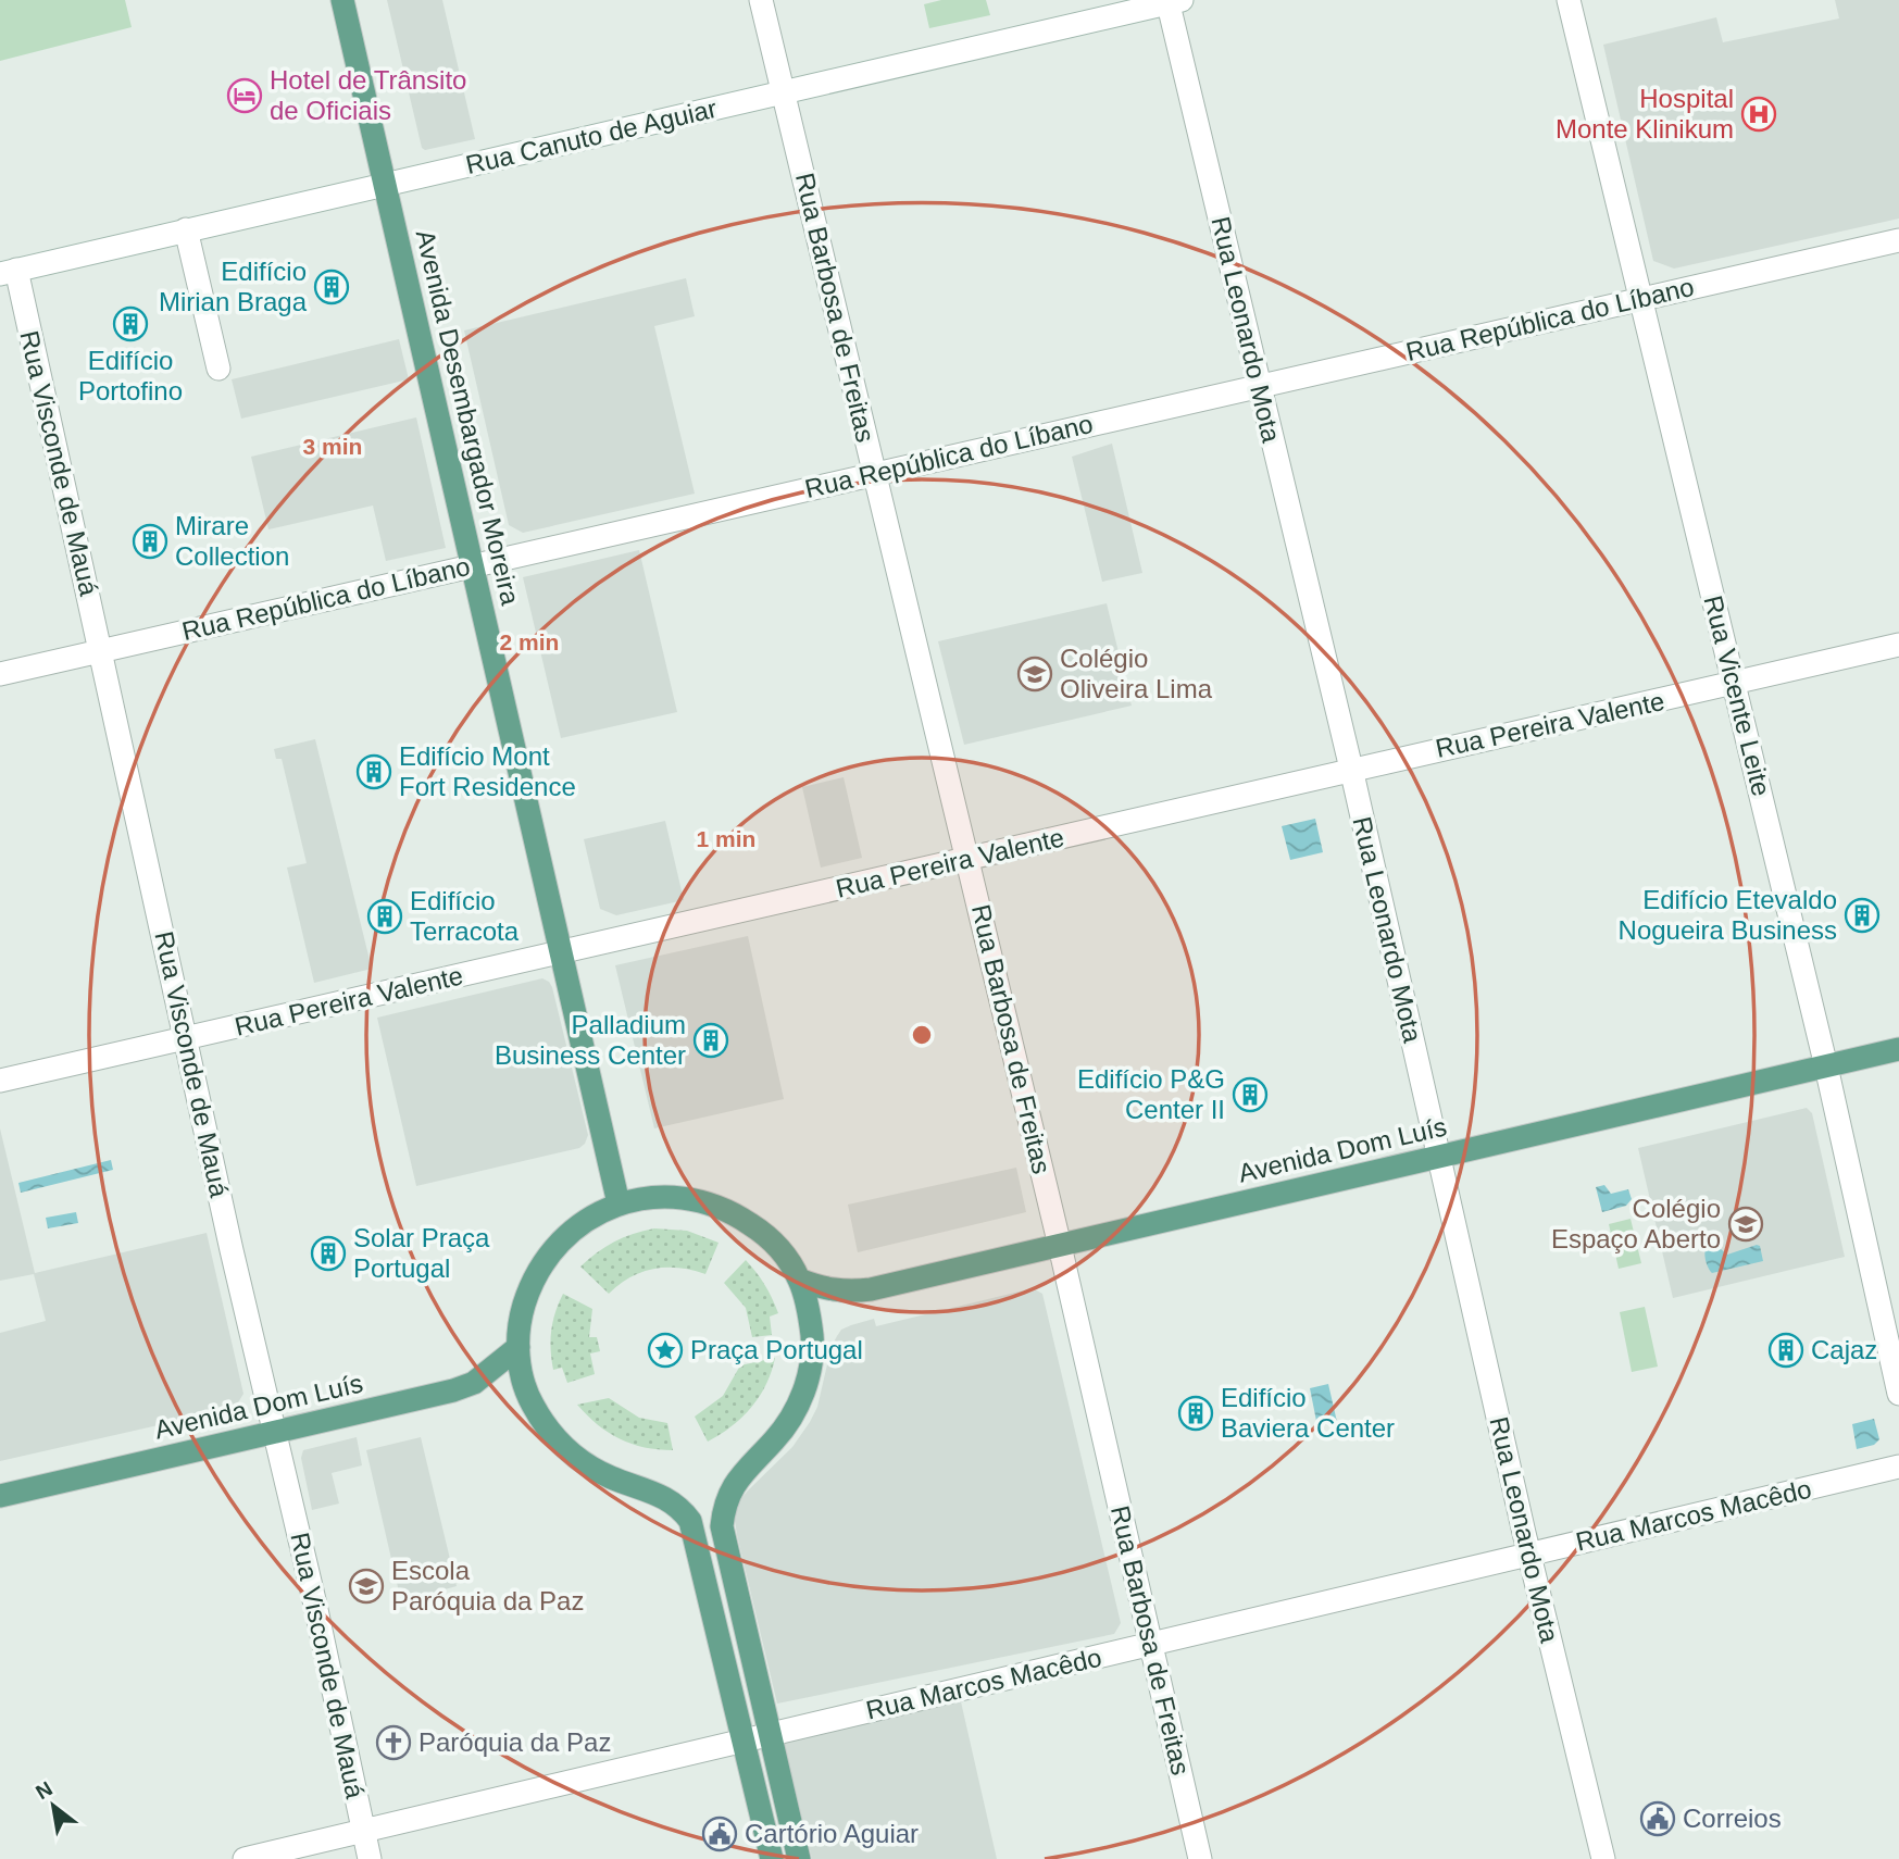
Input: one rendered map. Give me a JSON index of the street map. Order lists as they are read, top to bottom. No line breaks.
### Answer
{"streets":{"main road":["Avenida Desembargador Moreira","Avenida Dom Luís"],"street":["Rua Canuto de Aguiar","Rua Barbosa de Freitas","Rua República do Líbano","Rua Leonardo Mota","Rua Visconde de Mauá","Rua Vicente Leite","Rua Pereira Valente","Rua Marcos Macêdo"]},"crossings":[["Rua Canuto de Aguiar","Rua Barbosa de Freitas"],["Rua Canuto de Aguiar","Rua Leonardo Mota"],["Rua Canuto de Aguiar","Avenida Desembargador Moreira"],["Rua Canuto de Aguiar","Rua Visconde de Mauá"],["Rua Barbosa de Freitas","Rua República do Líbano"],["Rua Barbosa de Freitas","Rua Pereira Valente"],["Rua Barbosa de Freitas","Avenida Dom Luís"],["Rua Barbosa de Freitas","Rua Marcos Macêdo"],["Rua República do Líbano","Rua Leonardo Mota"],["Rua República do Líbano","Avenida Desembargador Moreira"],["Rua República do Líbano","Rua Visconde de Mauá"],["Rua República do Líbano","Rua Vicente Leite"],["Rua Leonardo Mota","Rua Pereira Valente"],["Rua Leonardo Mota","Avenida Dom Luís"],["Rua Leonardo Mota","Rua Marcos Macêdo"],["Avenida Desembargador Moreira","Rua Pereira Valente"],["Rua Visconde de Mauá","Rua Pereira Valente"],["Rua Visconde de Mauá","Avenida Dom Luís"],["Rua Visconde de Mauá","Rua Marcos Macêdo"],["Rua Vicente Leite","Rua Pereira Valente"],["Rua Vicente Leite","Avenida Dom Luís"]],"places":{"hotel":["Hotel de Trânsito de Oficiais"],"hospital":["Hospital Monte Klinikum"],"building":["Edifício Mirian Braga","Edifício Portofino","Mirare Collection","Edifício Mont Fort Residence","Edifício Etevaldo Nogueira Business","Edifício Terracota","Palladium Business Center","Edifício P&G Center II","Solar Praça Portugal","Cajaz","Edifício Baviera Center"],"school or university":["Colégio Oliveira Lima","Colégio Espaço Aberto","Escola Paróquia da Paz"],"place":["Praça Portugal"],"church":["Paróquia da Paz"],"public building":["Correios","Cartório Aguiar"]},"north":"top left","rings":["3 min","2 min","1 min"]}
